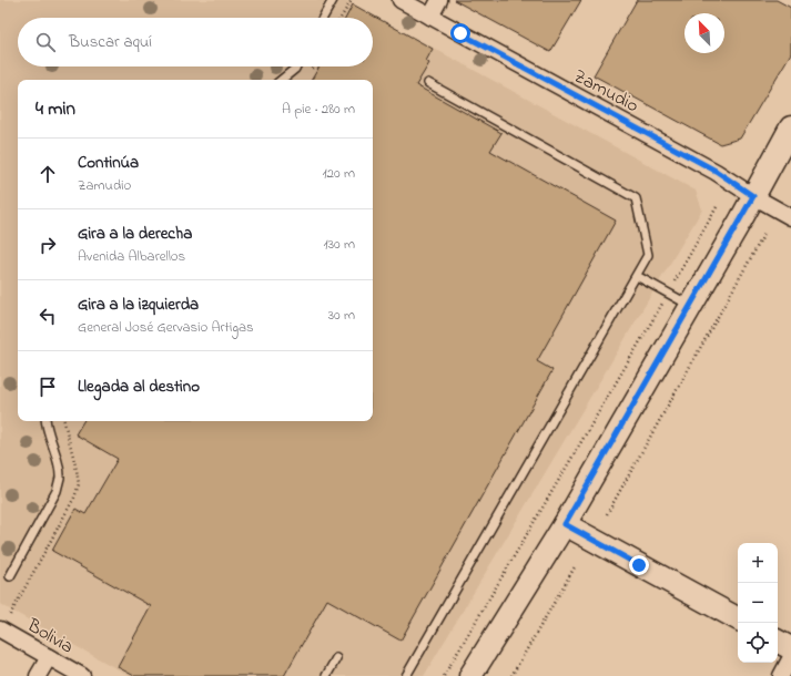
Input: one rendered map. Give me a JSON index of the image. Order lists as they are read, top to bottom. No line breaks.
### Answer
{"streets":{"street":["Zamudio","Bolivia"]},"north":"top left","page":{"search":"Buscar aquí","heading":["4 min","A pie · 280 m"],"list":[["Continúa","Zamudio","120 m"],["Gira a la derecha","Avenida Albarellos","130 m"],["Gira a la izquierda","General José Gervasio Artigas","30 m"],"Llegada al destino"],"map_buttons":["+","−"]}}
